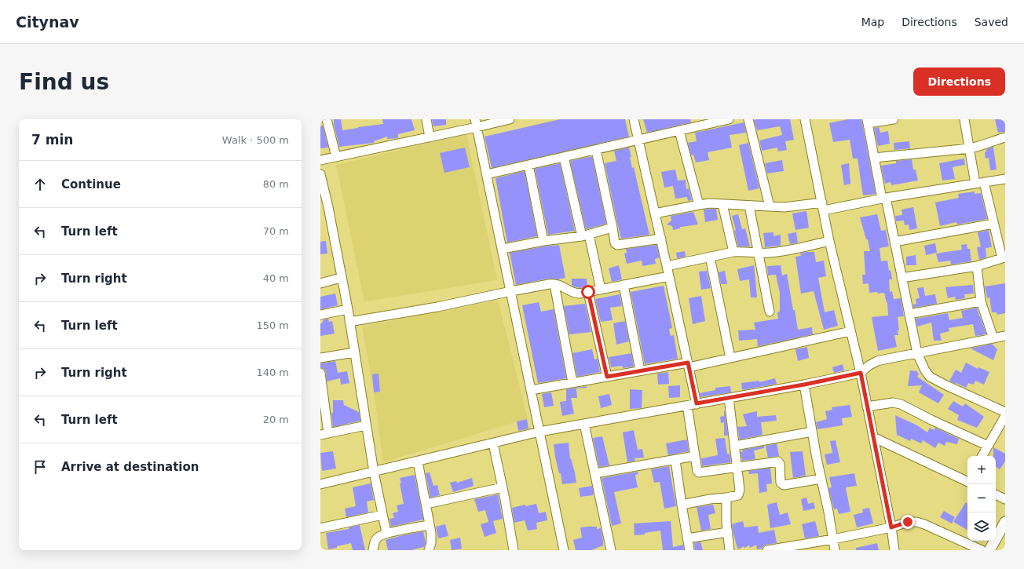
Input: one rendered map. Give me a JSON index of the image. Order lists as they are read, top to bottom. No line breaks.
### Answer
{"page":{"header":"Citynav","nav":["Map","Directions","Saved"],"buttons":"Directions","title":"Find us","heading":["7 min","Walk · 500 m"],"list":[["Continue","80 m"],["Turn left","70 m"],["Turn right","40 m"],["Turn left","150 m"],["Turn right","140 m"],["Turn left","20 m"],"Arrive at destination"],"map_buttons":["+","−"]}}
